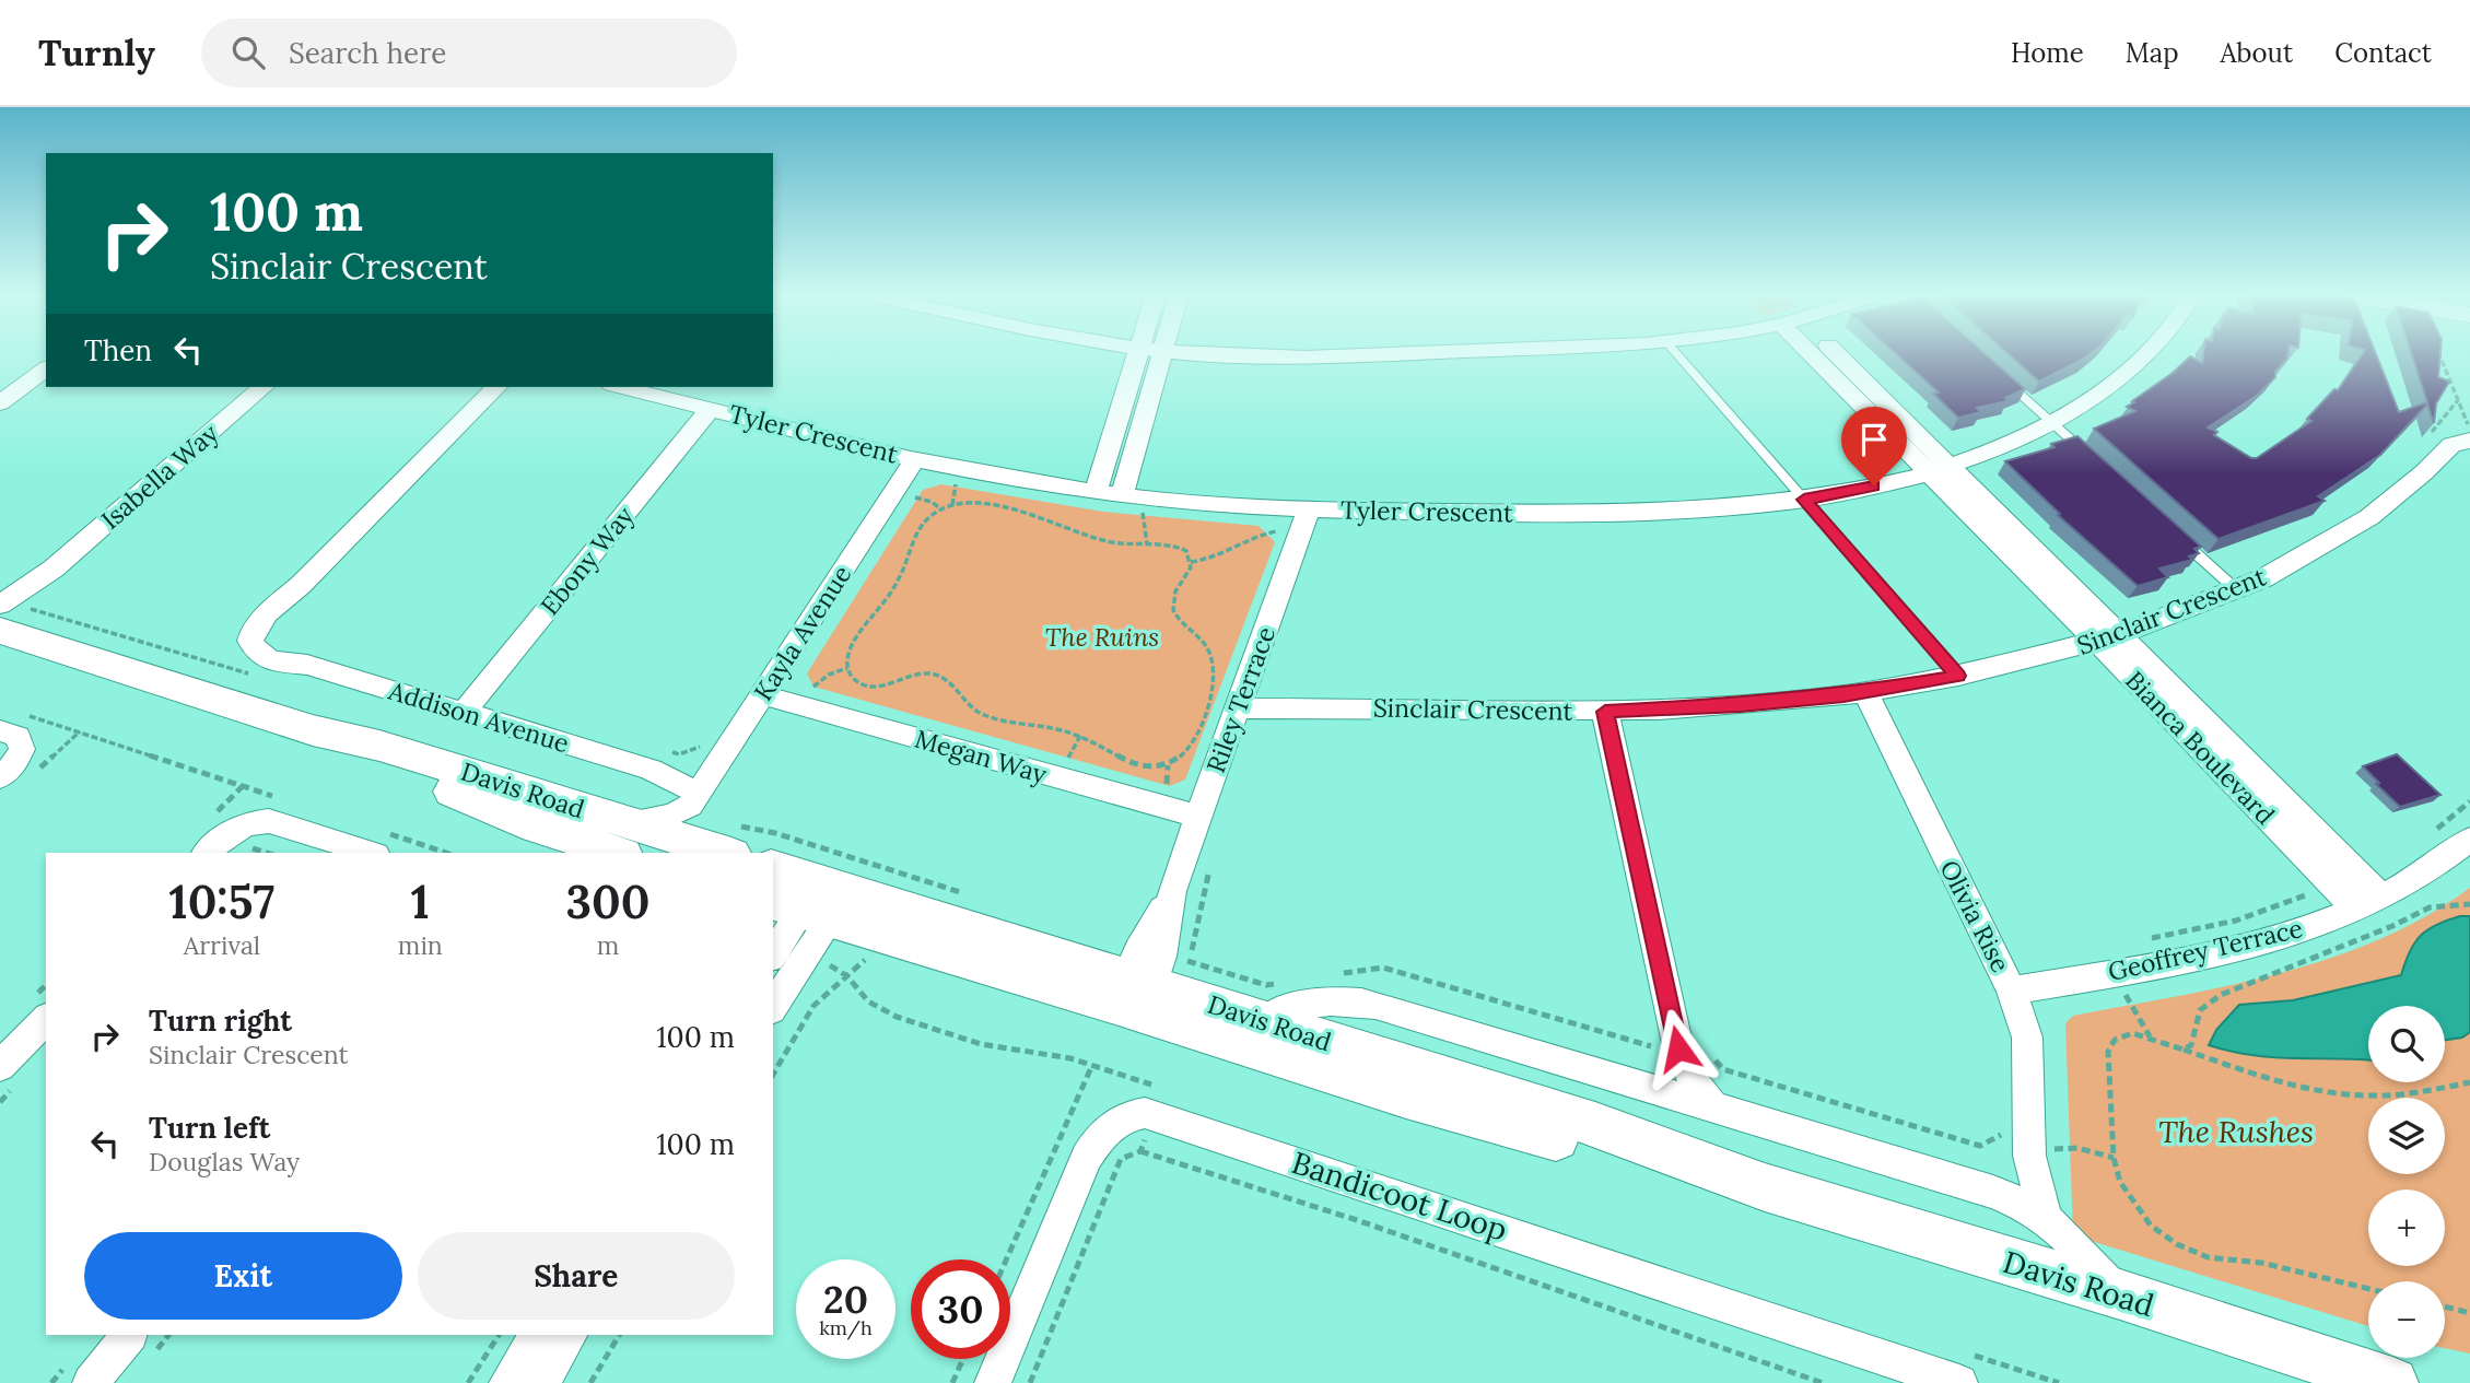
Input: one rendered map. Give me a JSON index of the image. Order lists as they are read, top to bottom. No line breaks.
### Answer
{"streets":{"main road":["Davis Road"],"street":["Tyler Crescent","Isabella Way","Ebony Way","Sinclair Crescent","Kayla Avenue","Riley Terrace","Addison Avenue","Bianca Boulevard","Megan Way","Olivia Rise","Geoffrey Terrace","Bandicoot Loop"]},"crossings":[["Tyler Crescent","Ebony Way"],["Tyler Crescent","Kayla Avenue"],["Tyler Crescent","Riley Terrace"],["Tyler Crescent","Bianca Boulevard"],["Isabella Way","Davis Road"],["Ebony Way","Addison Avenue"],["Sinclair Crescent","Riley Terrace"],["Sinclair Crescent","Bianca Boulevard"],["Sinclair Crescent","Olivia Rise"],["Kayla Avenue","Addison Avenue"],["Kayla Avenue","Megan Way"],["Kayla Avenue","Davis Road"],["Riley Terrace","Megan Way"],["Riley Terrace","Davis Road"],["Addison Avenue","Davis Road"],["Bianca Boulevard","Geoffrey Terrace"],["Olivia Rise","Geoffrey Terrace"]],"parks":["The Ruins","The Rushes"],"page":{"header":"Turnly","search":"Search here","nav":["Home","Map","About","Contact"],"turn":["100 m","Sinclair Crescent"],"then":"Then","eta":["10:57","Arrival","1","min","300","m"],"list":[{"name":"Turn right","note":"Sinclair Crescent","value":"100 m"},{"name":"Turn left","note":"Douglas Way","value":"100 m"}],"map_buttons":["+","−"],"buttons":["Exit","Share"],"speed":"20 km/h","limit":"30"}}
